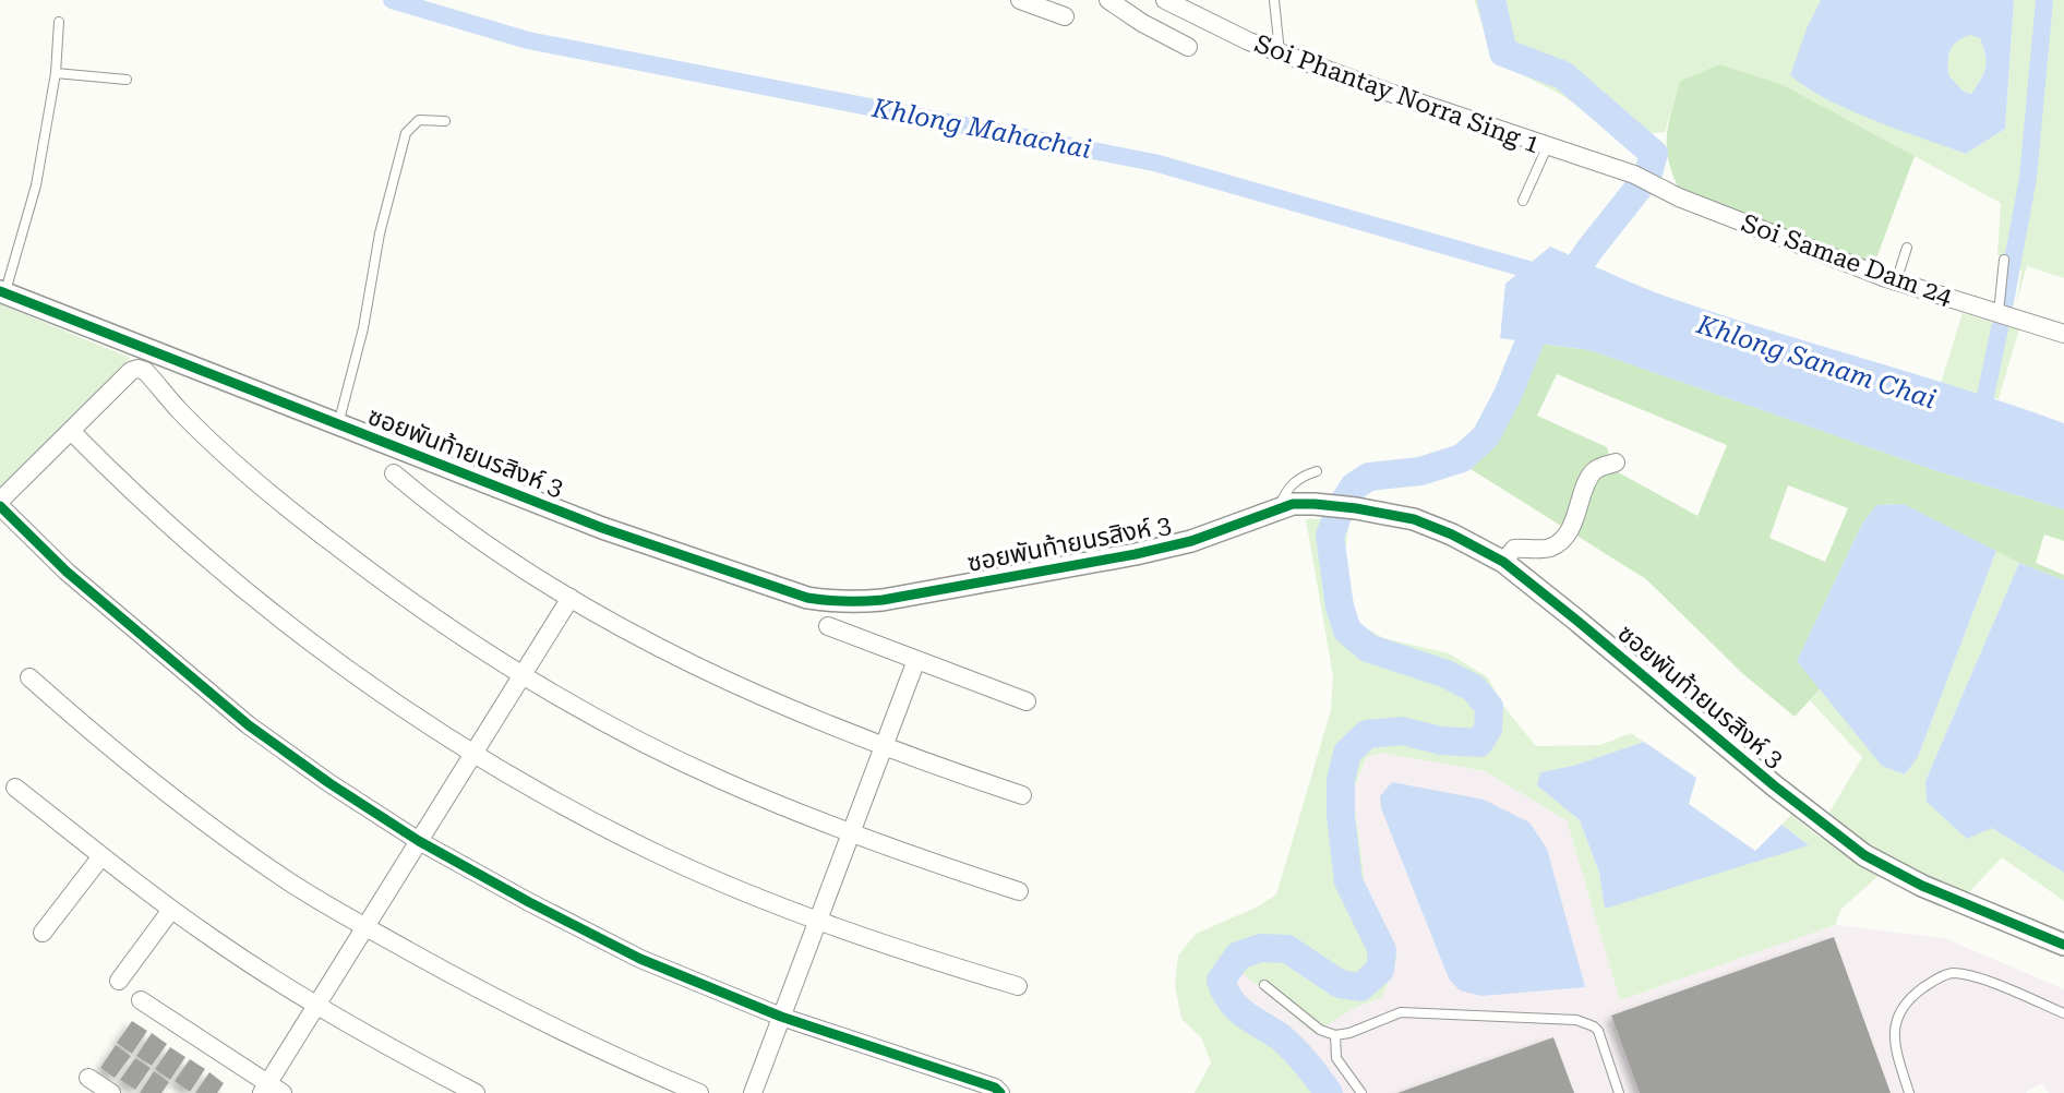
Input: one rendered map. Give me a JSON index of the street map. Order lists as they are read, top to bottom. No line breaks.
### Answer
{"streets":{"street":["Soi Phantay Norra Sing 1","Soi Samae Dam 24","ซอยพันท้ายนรสิงห์ 3"]},"crossings":[["Soi Phantay Norra Sing 1","Soi Samae Dam 24"]],"water":["Khlong Mahachai","Khlong Sanam Chai"]}
